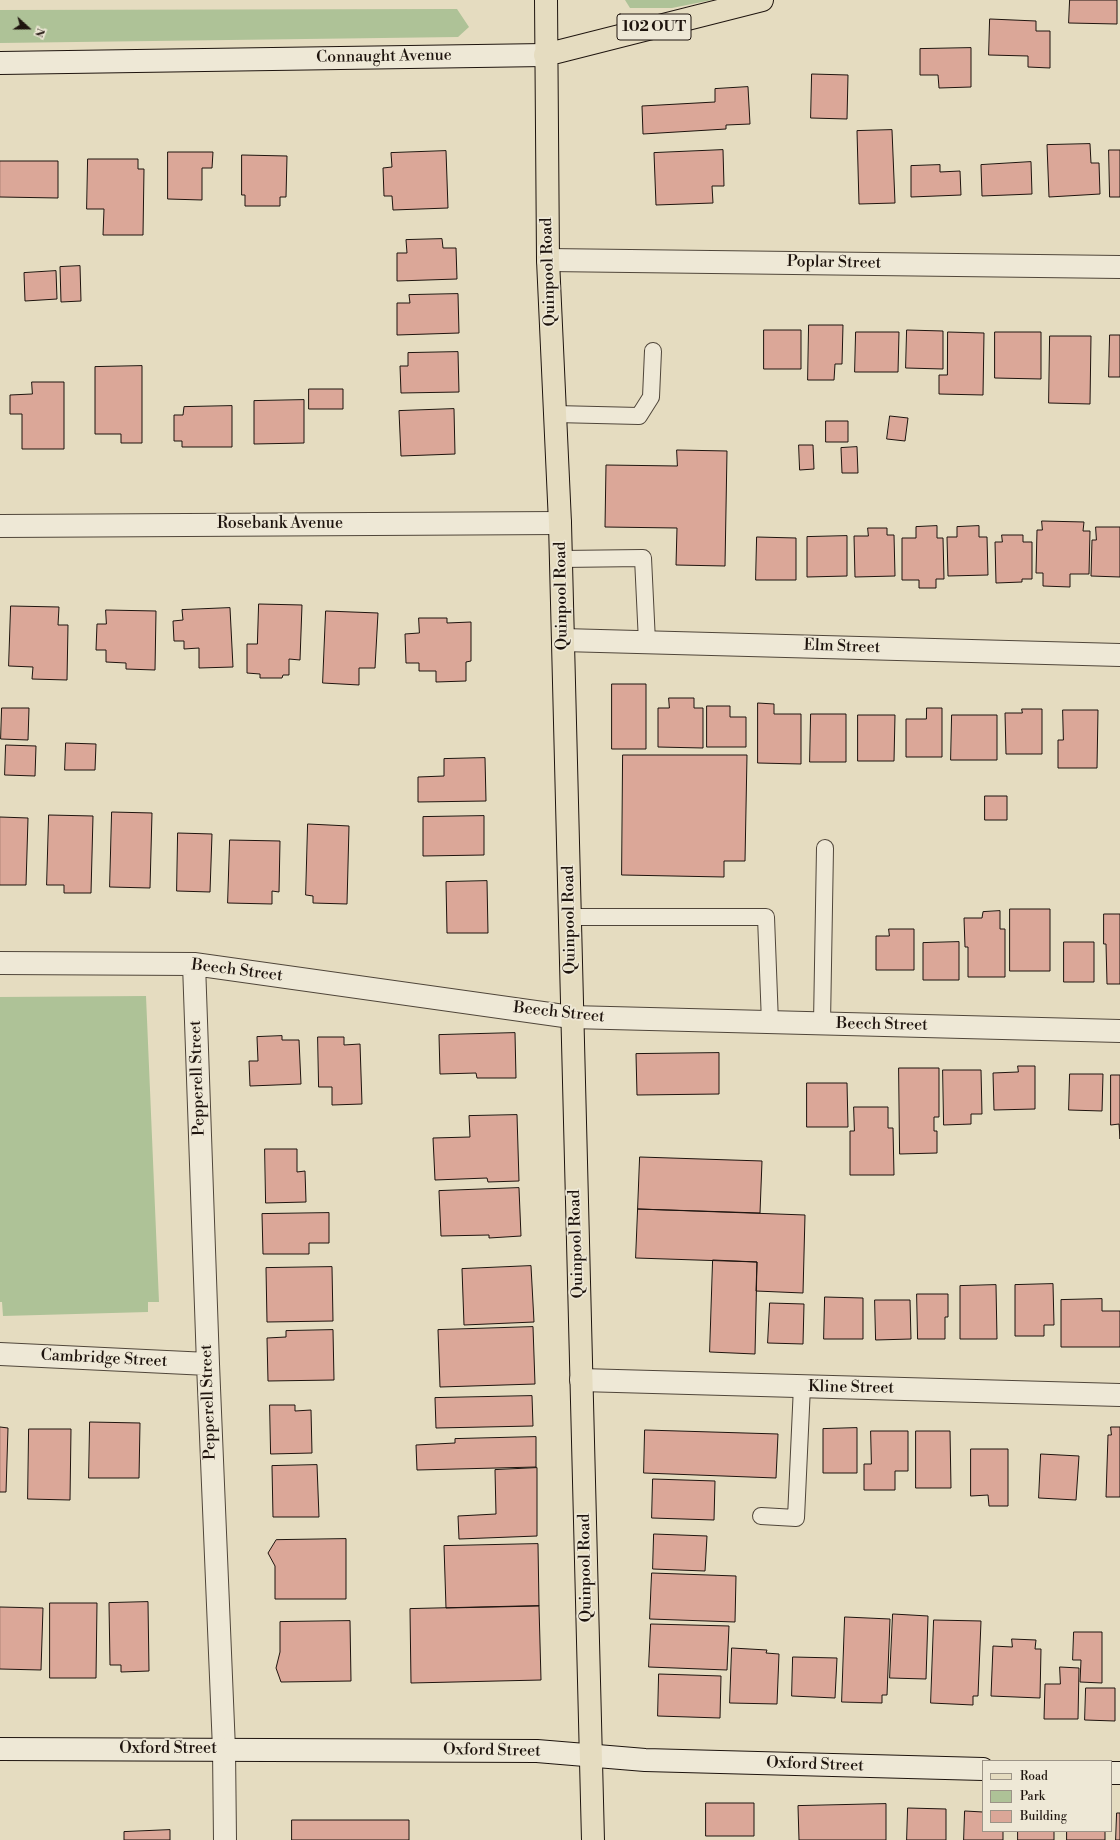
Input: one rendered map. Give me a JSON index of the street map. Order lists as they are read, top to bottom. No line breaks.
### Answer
{"streets":{"main road":["102 OUT","Connaught Avenue","Quinpool Road"],"street":["Poplar Street","Rosebank Avenue","Elm Street","Beech Street","Pepperell Street","Cambridge Street","Kline Street","Oxford Street"]},"crossings":[["Connaught Avenue","Quinpool Road"],["Poplar Street","Quinpool Road"],["Quinpool Road","Rosebank Avenue"],["Quinpool Road","Elm Street"],["Quinpool Road","Beech Street"],["Quinpool Road","Kline Street"],["Quinpool Road","Oxford Street"],["Beech Street","Pepperell Street"],["Pepperell Street","Cambridge Street"],["Pepperell Street","Oxford Street"]],"legend":["Road","Park","Building"],"north":"right"}
